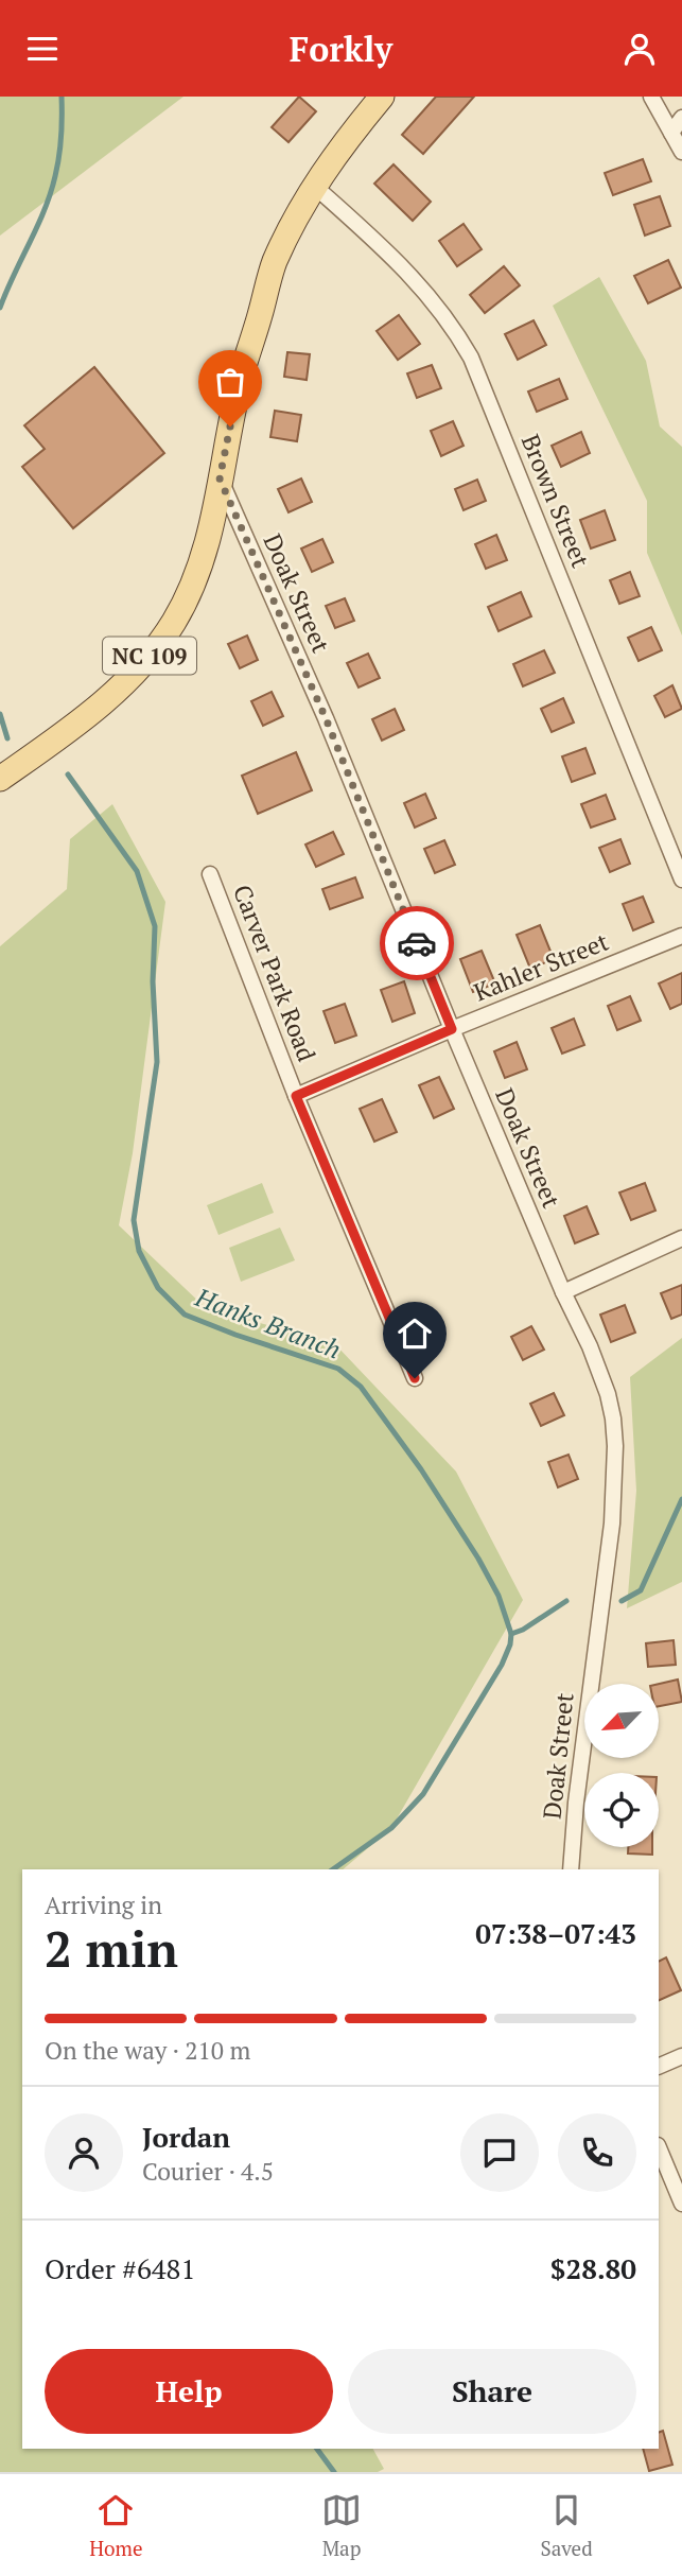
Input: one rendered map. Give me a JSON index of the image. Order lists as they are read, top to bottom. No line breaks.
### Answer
{"streets":{"main road":["NC 109"],"street":["Brown Street","Doak Street","Kahler Street","Carver Park Road"]},"crossings":[["Brown Street","NC 109"],["Doak Street","NC 109"],["Doak Street","Kahler Street"],["Kahler Street","Carver Park Road"]],"water":["Hanks Branch"],"north":"bottom left","page":{"header":"Forkly","heading":["2 min","Arriving in","07:38–07:43"],"panel":["Jordan","Courier · 4.5","Order #6481","$28.80"],"bar":"On the way · 210 m","buttons":["Help","Share"],"tabs":["Home","Map","Saved"]}}
